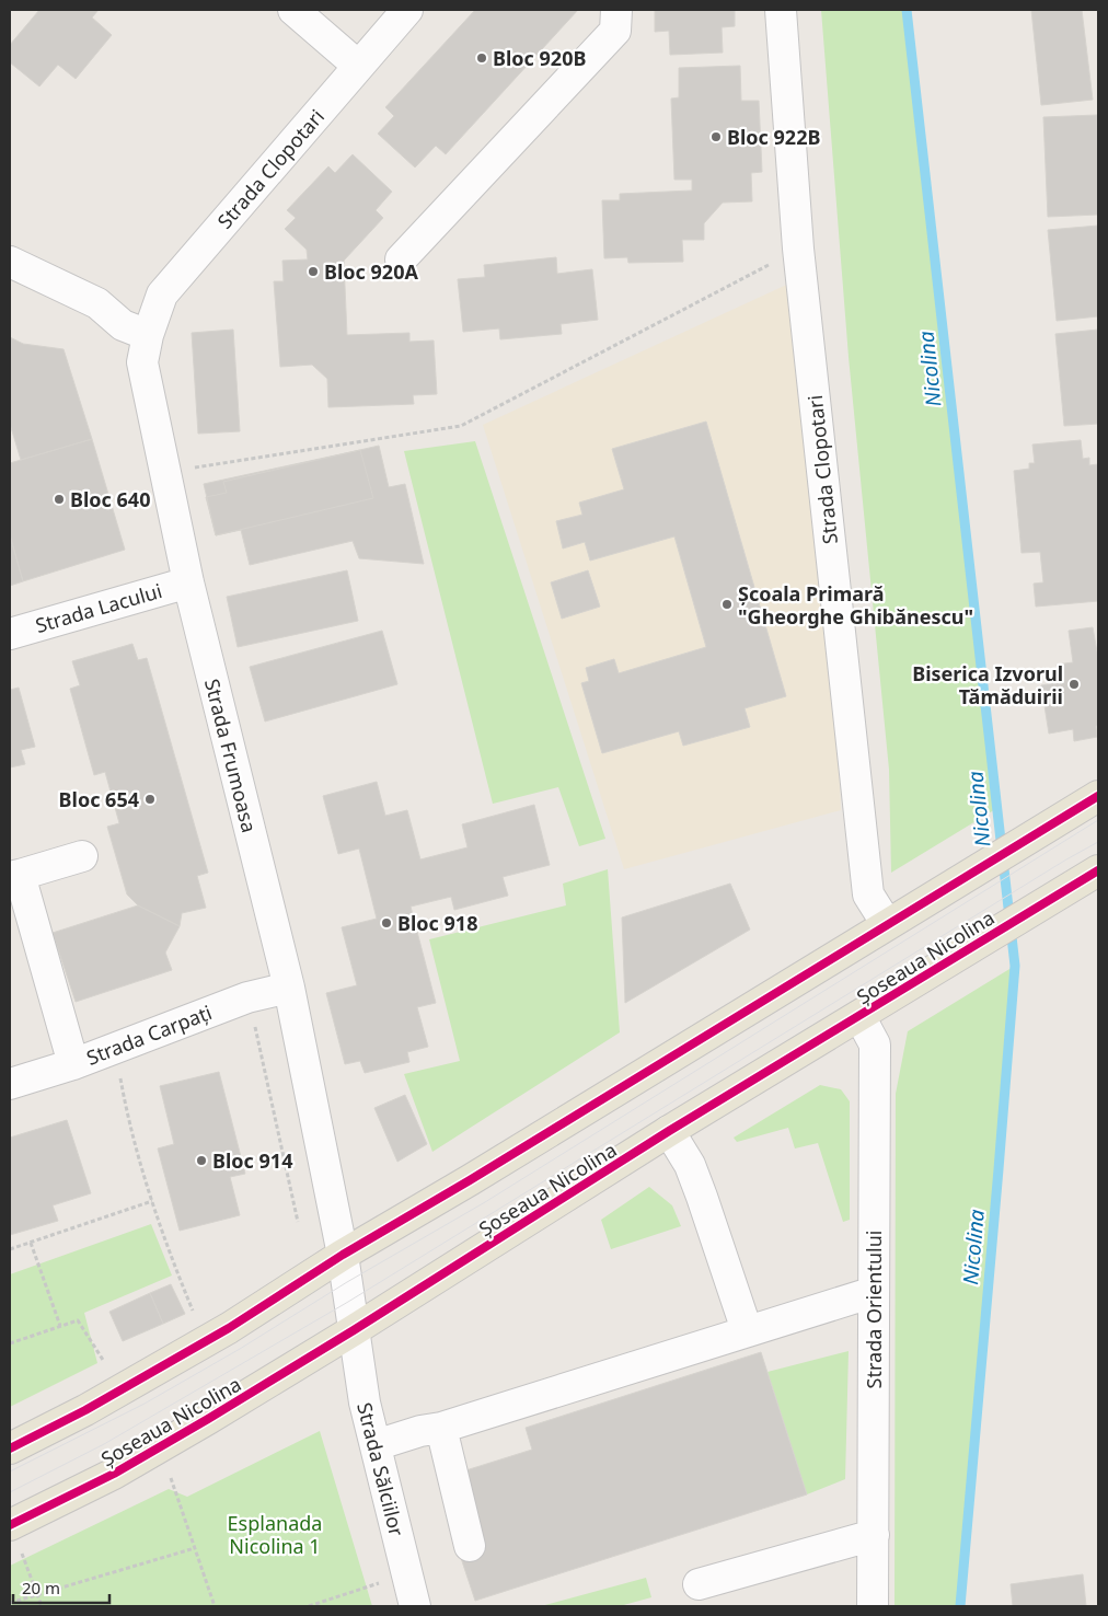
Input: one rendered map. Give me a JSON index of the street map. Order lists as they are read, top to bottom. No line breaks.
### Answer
{"streets":{"main road":["Șoseaua Nicolina"],"street":["Strada Clopotari","Strada Lacului","Strada Frumoasa","Strada Carpați","Strada Orientului","Strada Sălciilor"]},"crossings":[["Strada Clopotari","Strada Frumoasa"],["Strada Lacului","Strada Frumoasa"],["Strada Frumoasa","Șoseaua Nicolina"],["Strada Frumoasa","Strada Carpați"],["Strada Frumoasa","Strada Sălciilor"],["Șoseaua Nicolina","Strada Orientului"],["Șoseaua Nicolina","Strada Sălciilor"]],"water":["Nicolina"],"parks":["Esplanada Nicolina 1"],"places":["Bloc 920B","Bloc 922B","Bloc 920A","Bloc 640","Școala Primară \"Gheorghe Ghibănescu\"","Biserica Izvorul Tămăduirii","Bloc 654","Bloc 918","Bloc 914"],"scale_bar":"20 m"}
